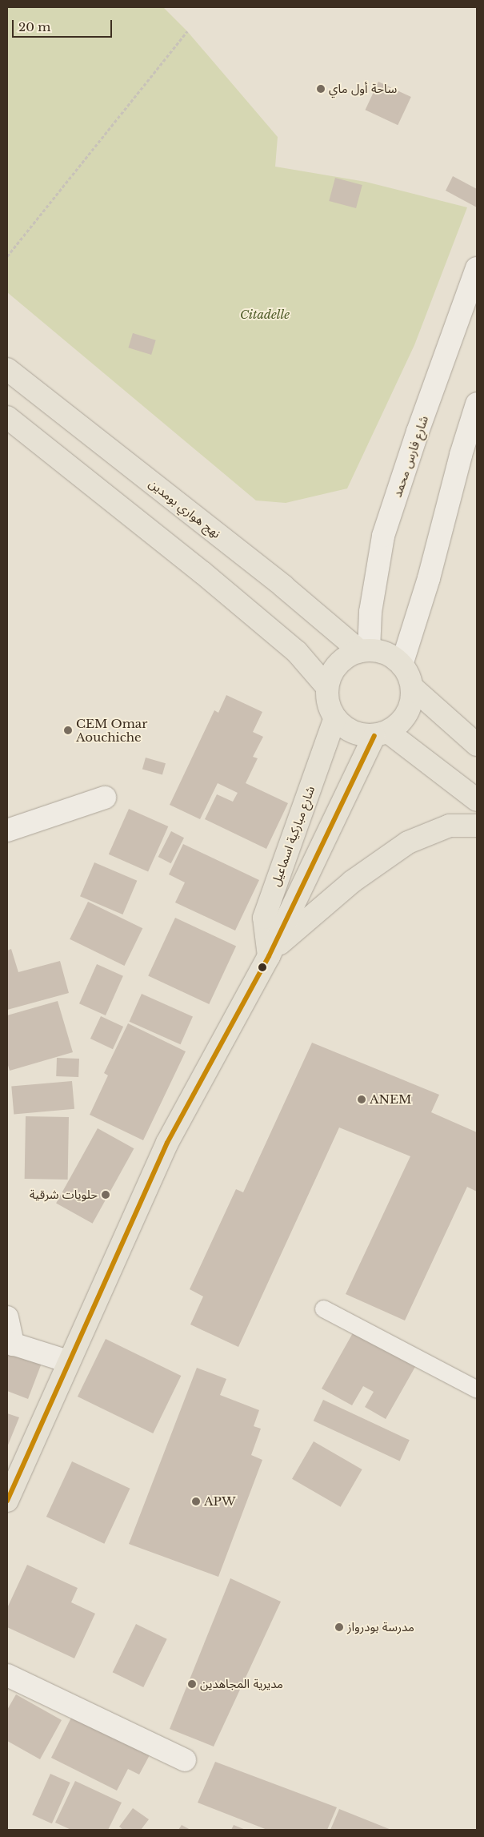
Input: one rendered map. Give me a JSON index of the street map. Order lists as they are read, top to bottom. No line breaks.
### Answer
{"streets":{"main road":["نهج هواري بومدين","شارع مباركية اسماعيل"],"street":["شارع فارس محمد"]},"crossings":[["شارع فارس محمد","نهج هواري بومدين"],["شارع فارس محمد","شارع مباركية اسماعيل"],["نهج هواري بومدين","شارع مباركية اسماعيل"]],"parks":["Citadelle"],"places":["ساحة أول ماي","CEM Omar Aouchiche","ANEM","حلويات شرقية","APW","مدرسة بودرواز","مديرية المجاهدين"],"scale_bar":"20 m"}
